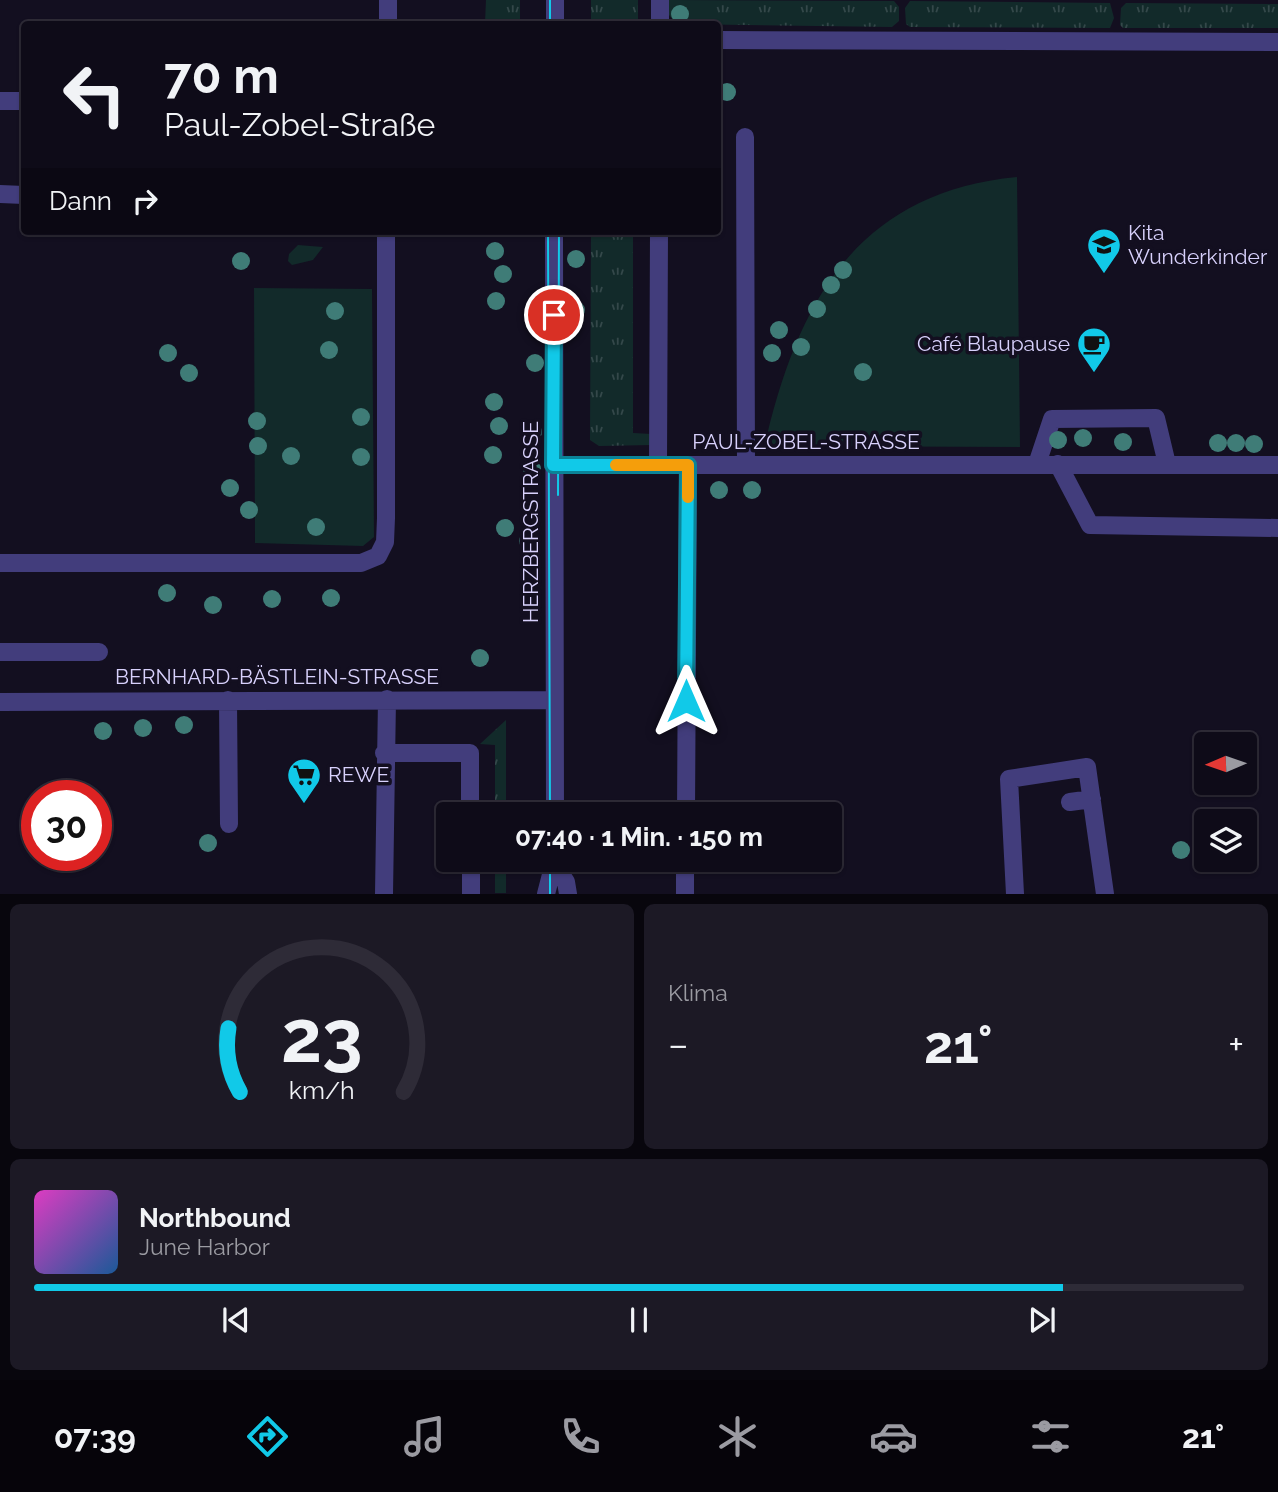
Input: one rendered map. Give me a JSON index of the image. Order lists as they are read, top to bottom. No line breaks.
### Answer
{"streets":{"street":["PAUL-ZOBEL-STRASSE","HERZBERGSTRASSE","BERNHARD-BÄSTLEIN-STRASSE"]},"crossings":[["PAUL-ZOBEL-STRASSE","HERZBERGSTRASSE"],["HERZBERGSTRASSE","BERNHARD-BÄSTLEIN-STRASSE"]],"places":{"school or university":["Kita Wunderkinder"],"cafe":["Café Blaupause"],"supermarket":["REWE"]},"north":"left","page":{"turn":["70 m","Paul-Zobel-Straße"],"then":"Dann","limit":"30","trip":"07:40 · 1 Min. · 150 m","tile":"Klima","heat":["−","21°","+"],"song":["Northbound","June Harbor"],"tabs":["07:39","21°"],"gauge":["23","km/h"]}}
